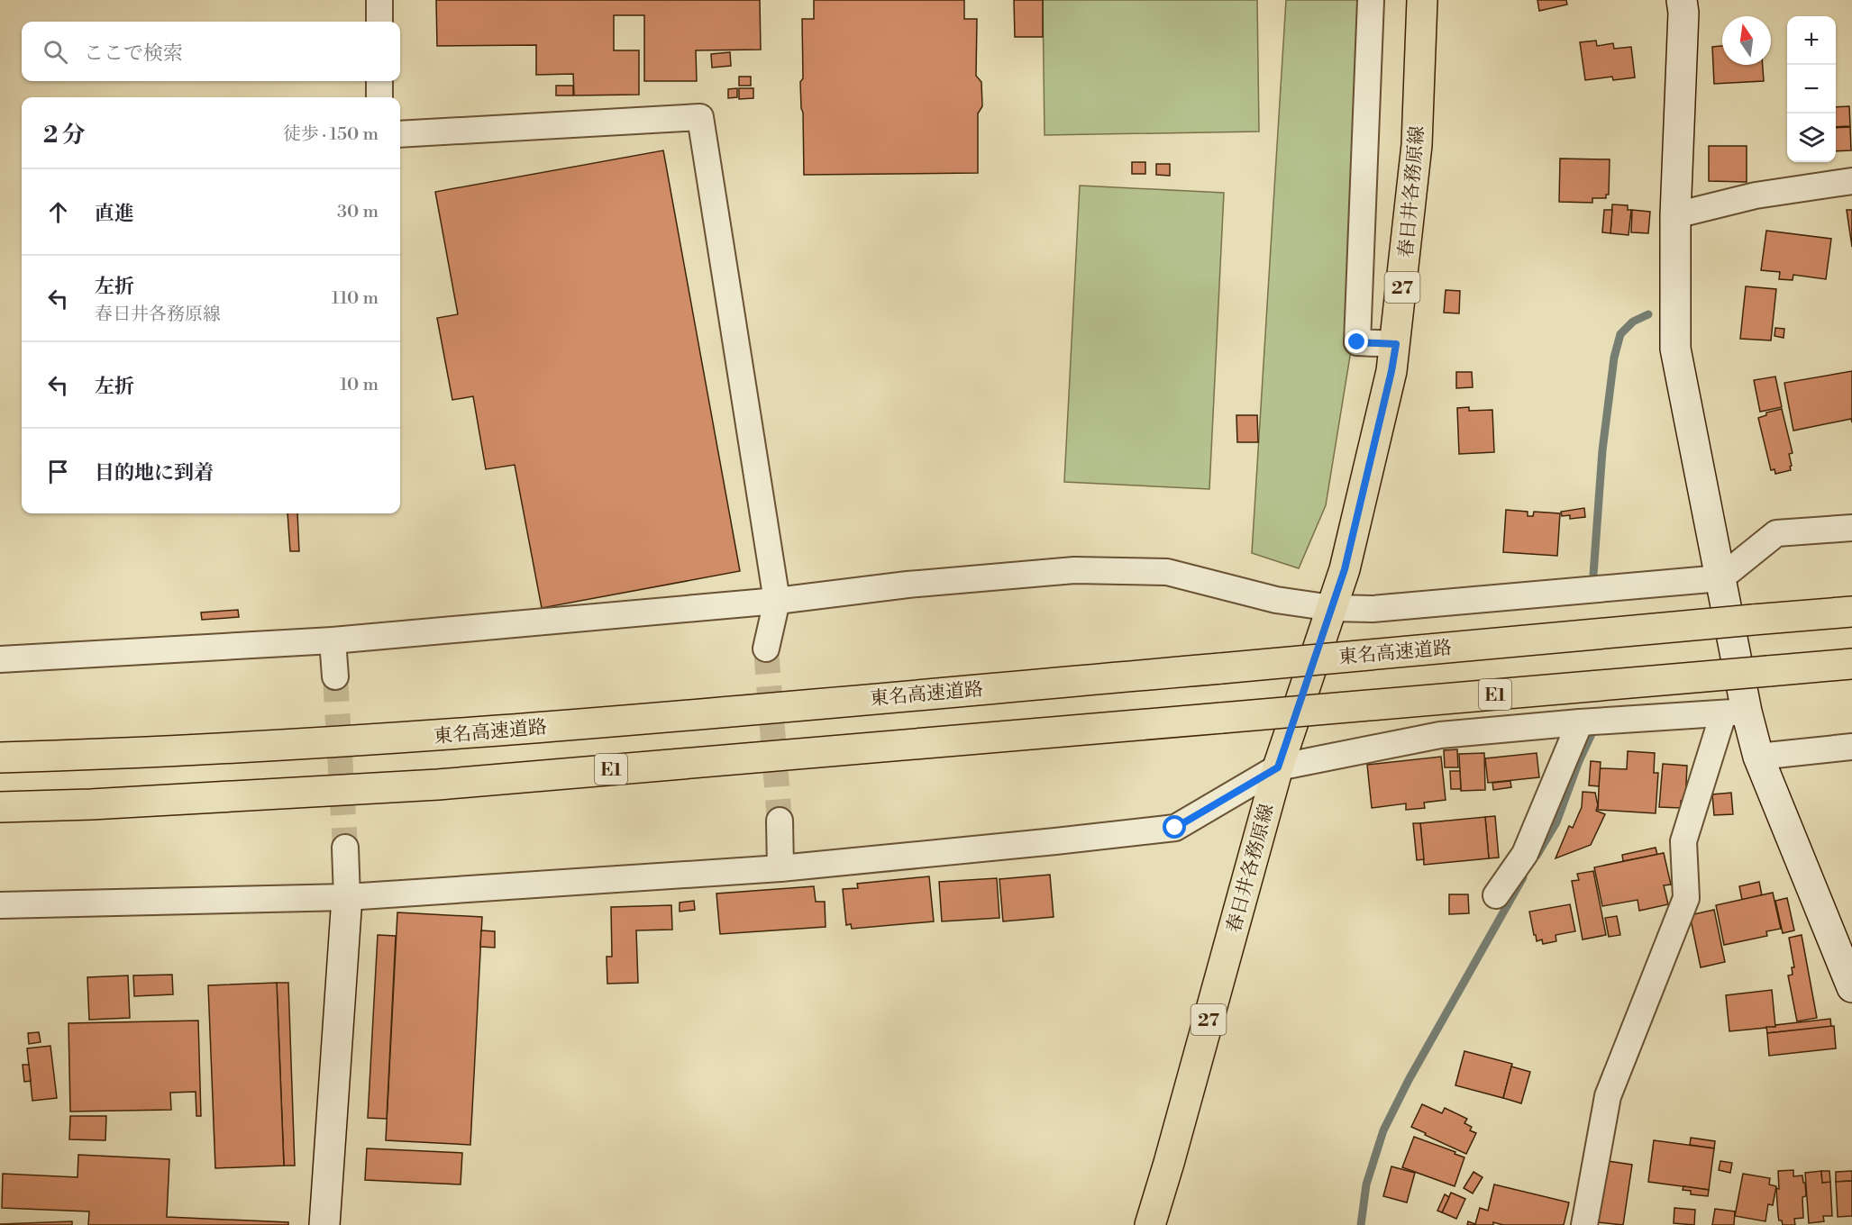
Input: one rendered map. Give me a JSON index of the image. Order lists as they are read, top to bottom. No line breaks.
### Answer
{"streets":{"main road":["春日井各務原線","27","東名高速道路","E1"]},"north":"top","page":{"map_buttons":["+","−"],"search":"ここで検索","heading":["2 分","徒歩 · 150 m"],"list":[["直進","30 m"],["左折","春日井各務原線","110 m"],["左折","10 m"],"目的地に到着"]}}
